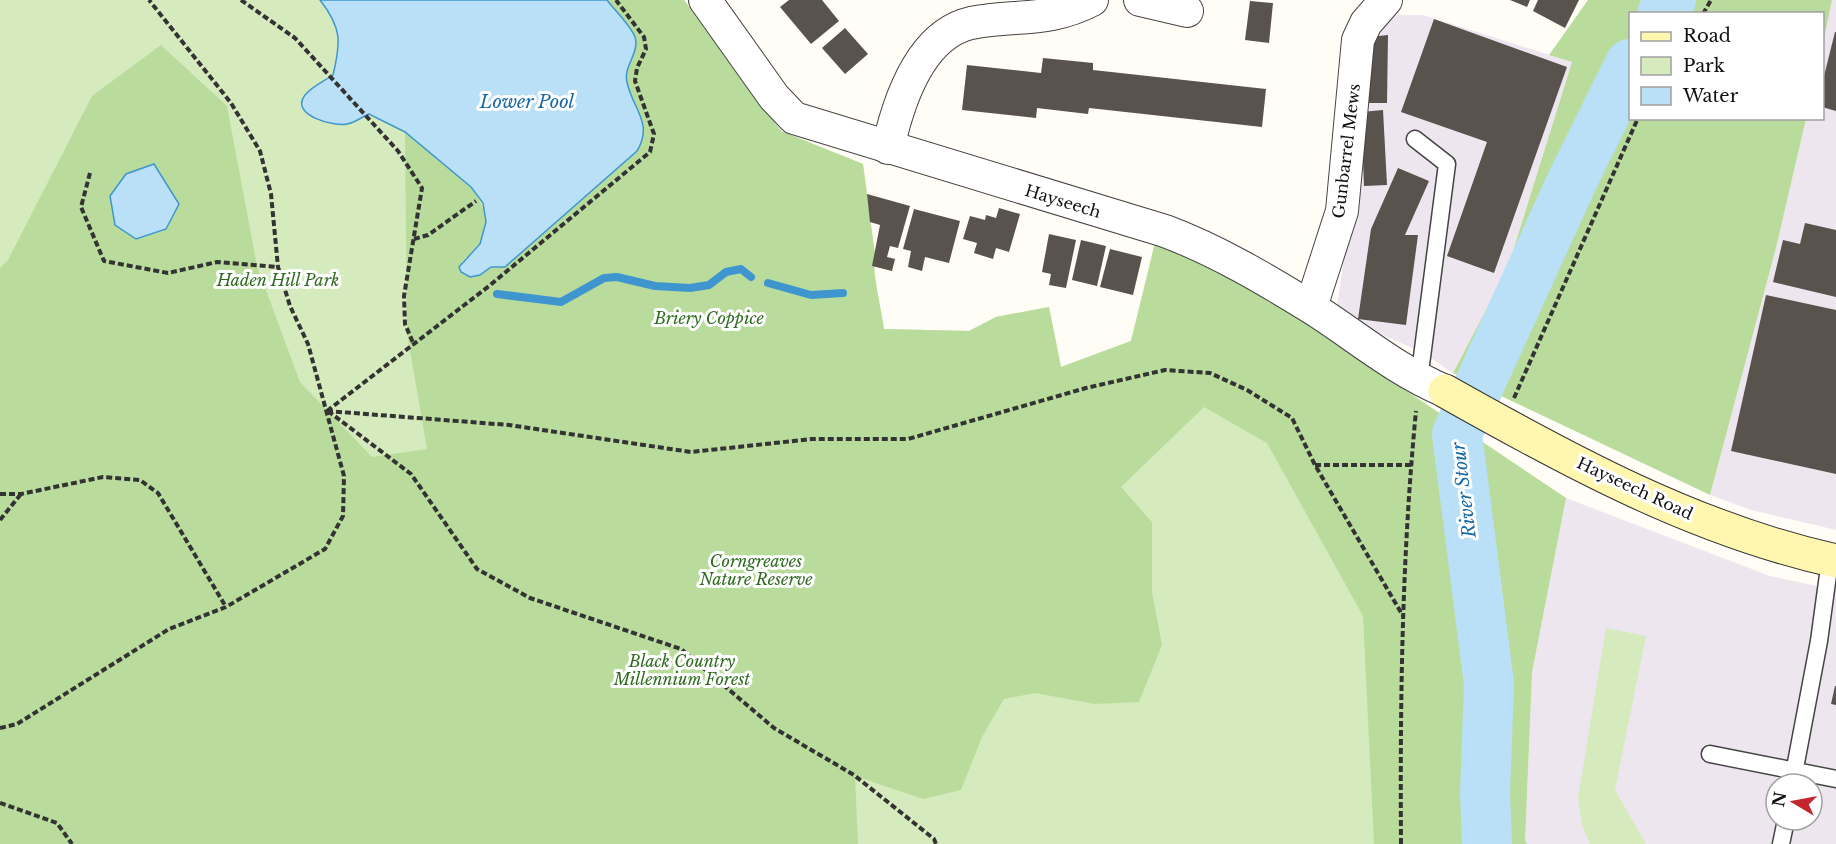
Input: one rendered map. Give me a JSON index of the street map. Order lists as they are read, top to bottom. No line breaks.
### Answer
{"streets":{"street":["Gunbarrel Mews","Hayseech","Hayseech Road"]},"crossings":[["Gunbarrel Mews","Hayseech"],["Hayseech","Hayseech Road"]],"water":["Lower Pool","River Stour"],"parks":["Haden Hill Park","Briery Coppice","Corngreaves Nature Reserve","Black Country Millennium Forest"],"legend":["Road","Park","Water"],"north":"left"}
